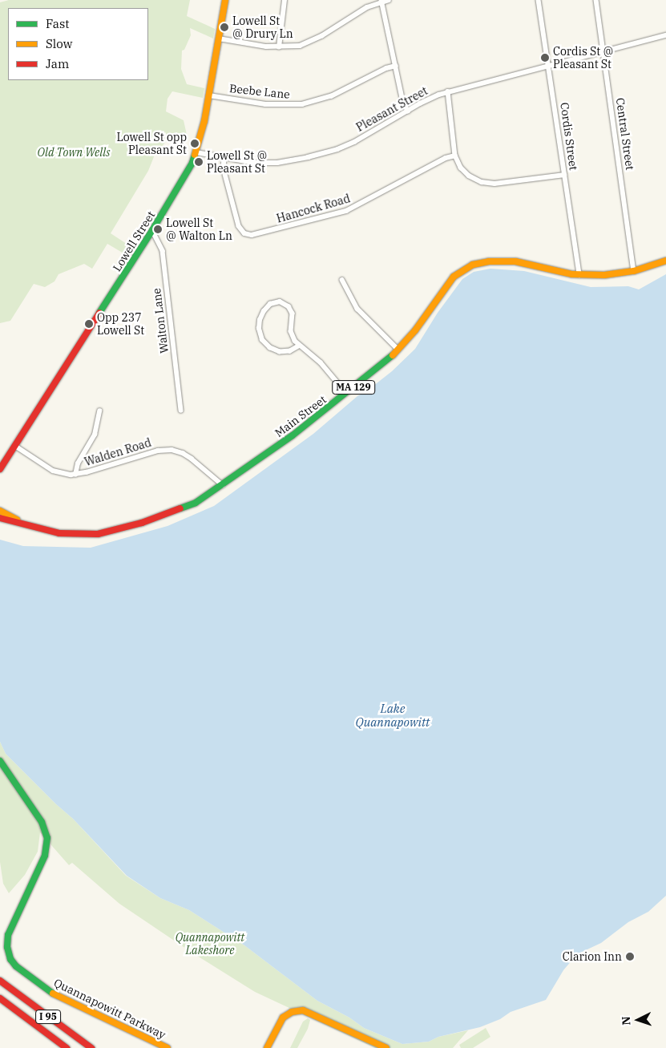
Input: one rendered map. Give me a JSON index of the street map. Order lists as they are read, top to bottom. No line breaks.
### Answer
{"streets":{"main road":["Lowell Street","MA 129","Main Street","Quannapowitt Parkway","I 95"],"street":["Beebe Lane","Pleasant Street","Central Street","Cordis Street","Hancock Road","Walton Lane","Walden Road"]},"crossings":[["Beebe Lane","Lowell Street"],["Pleasant Street","Central Street"],["Pleasant Street","Cordis Street"],["Pleasant Street","Hancock Road"],["Pleasant Street","Lowell Street"],["Central Street","Main Street"],["Cordis Street","Main Street"],["Lowell Street","Walton Lane"],["Lowell Street","Walden Road"],["Main Street","Walden Road"]],"water":["Lake Quannapowitt"],"parks":["Old Town Wells","Quannapowitt Lakeshore"],"places":["Lowell St @ Drury Ln","Cordis St @ Pleasant St","Lowell St opp Pleasant St","Lowell St @ Pleasant St","Lowell St @ Walton Ln","Opp 237 Lowell St","Clarion Inn"],"legend":["Fast","Slow","Jam"],"north":"left"}
